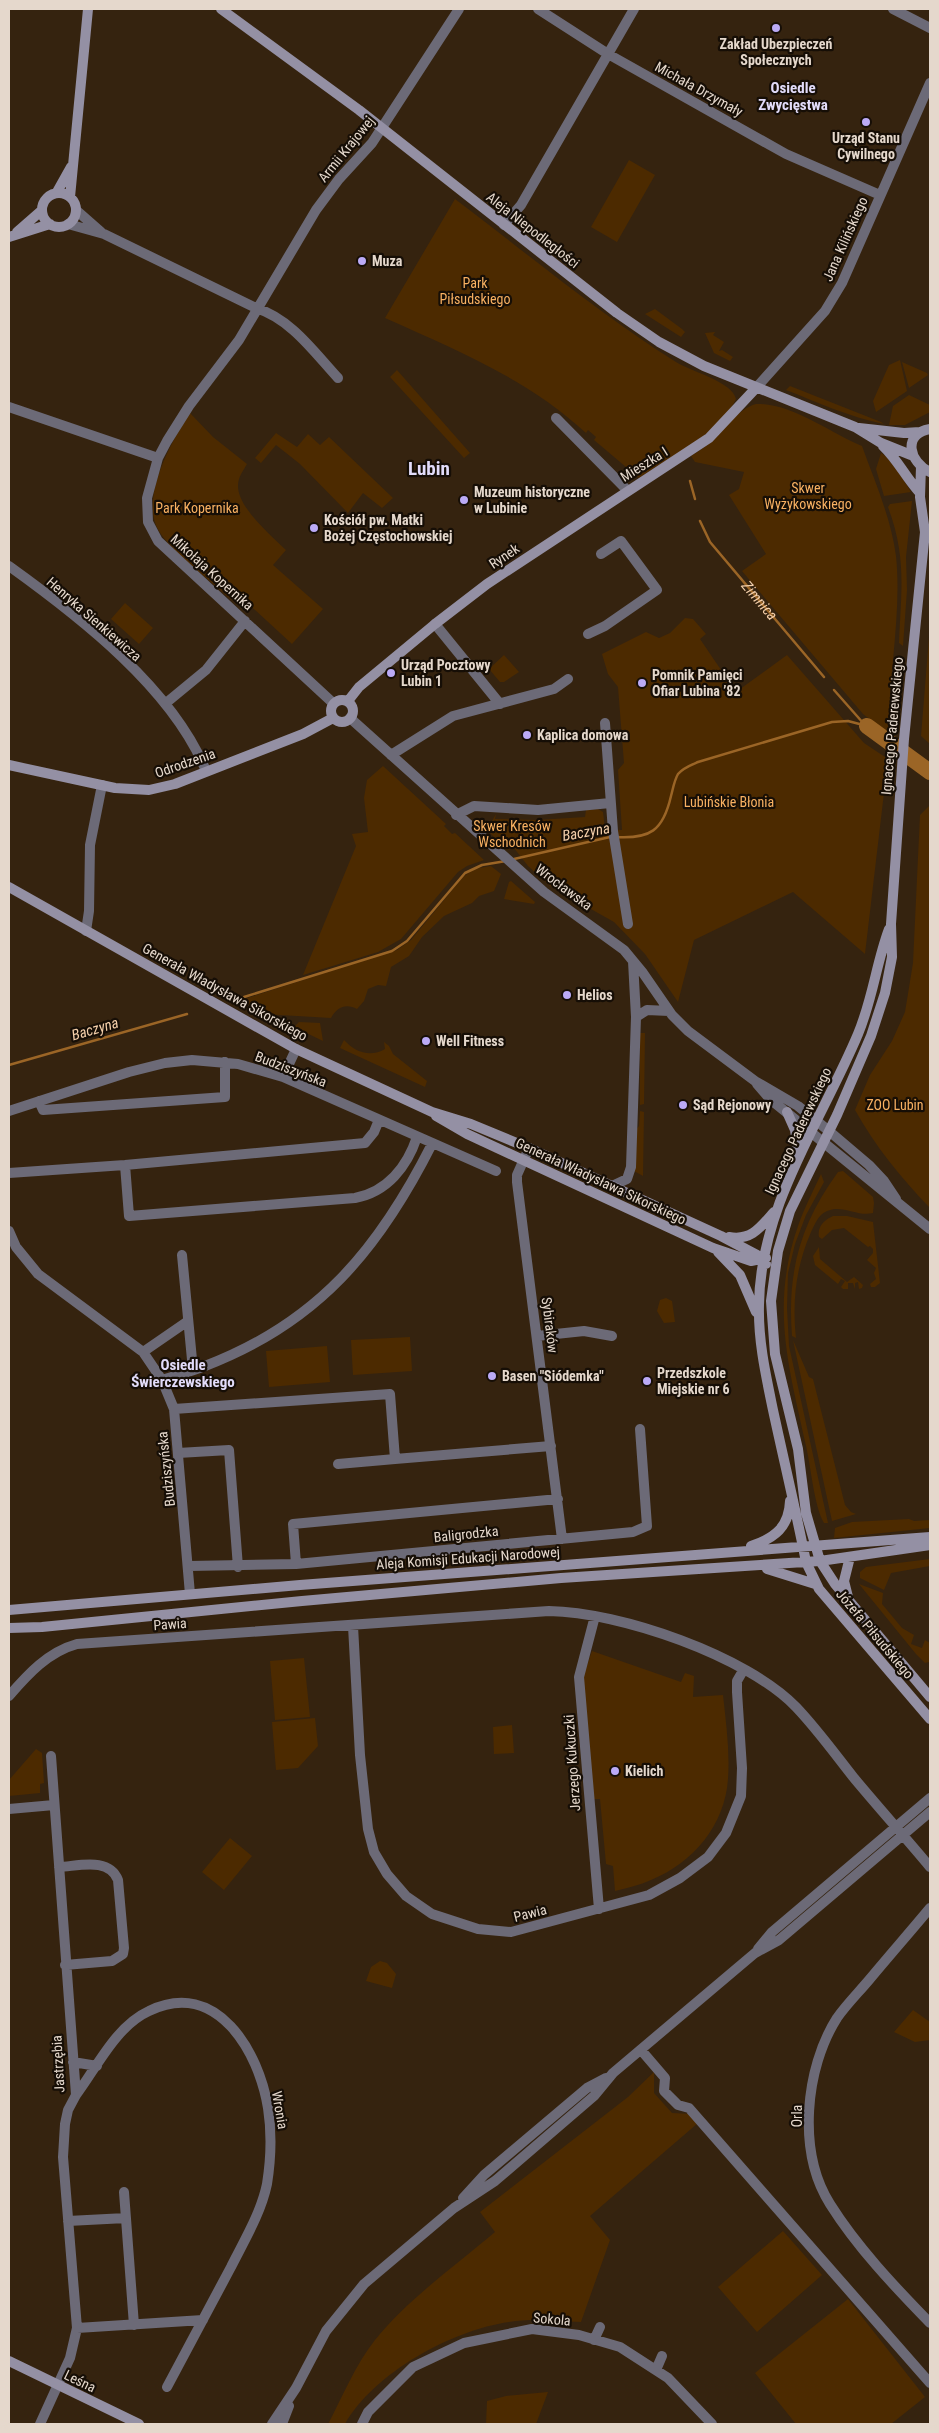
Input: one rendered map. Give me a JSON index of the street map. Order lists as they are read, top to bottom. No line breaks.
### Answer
{"streets":{"street":["Michała Drzymały","Armii Krajowej","Aleja Niepodległości","Jana Kilińskiego","Mieszka I","Rynek","Mikołaja Kopernika","Henryka Sienkiewicza","Ignacego Paderewskiego","Odrodzenia","Wrocławska","Generała Władysława Sikorskiego","Budziszyńska","Sybiraków","Baligrodzka","Aleja Komisji Edukacji Narodowej","Pawia","Józefa Piłsudskiego","Jerzego Kukuczki","Jastrzębia","Wronia","Orla","Sokola","Leśna"]},"crossings":[["Michała Drzymały","Jana Kilińskiego"],["Armii Krajowej","Aleja Niepodległości"],["Armii Krajowej","Mikołaja Kopernika"],["Aleja Niepodległości","Jana Kilińskiego"],["Aleja Niepodległości","Mieszka I"],["Jana Kilińskiego","Mieszka I"],["Mieszka I","Rynek"],["Mikołaja Kopernika","Odrodzenia"],["Mikołaja Kopernika","Wrocławska"],["Henryka Sienkiewicza","Odrodzenia"],["Ignacego Paderewskiego","Wrocławska"],["Ignacego Paderewskiego","Generała Władysława Sikorskiego"],["Ignacego Paderewskiego","Aleja Komisji Edukacji Narodowej"],["Ignacego Paderewskiego","Józefa Piłsudskiego"],["Odrodzenia","Wrocławska"],["Generała Władysława Sikorskiego","Sybiraków"],["Budziszyńska","Baligrodzka"],["Budziszyńska","Aleja Komisji Edukacji Narodowej"],["Sybiraków","Baligrodzka"],["Aleja Komisji Edukacji Narodowej","Józefa Piłsudskiego"],["Pawia","Jerzego Kukuczki"],["Jastrzębia","Wronia"],["Jastrzębia","Leśna"]],"districts":["Osiedle Zwycięstwa","Lubin","Osiedle Świerczewskiego"],"water":["Zimnica","Baczyna"],"parks":["Park Piłsudskiego","Skwer Wyżykowskiego","Park Kopernika","Lubińskie Błonia","Skwer Kresów Wschodnich","ZOO Lubin"],"places":["Zakład Ubezpieczeń Społecznych","Urząd Stanu Cywilnego","Muza","Muzeum historyczne w Lubinie","Kościół pw. Matki Bożej Częstochowskiej","Urząd Pocztowy Lubin 1","Pomnik Pamięci Ofiar Lubina ’82","Kaplica domowa","Helios","Well Fitness","Sąd Rejonowy","Basen \"Siódemka\"","Przedszkole Miejskie nr 6","Kielich"]}
